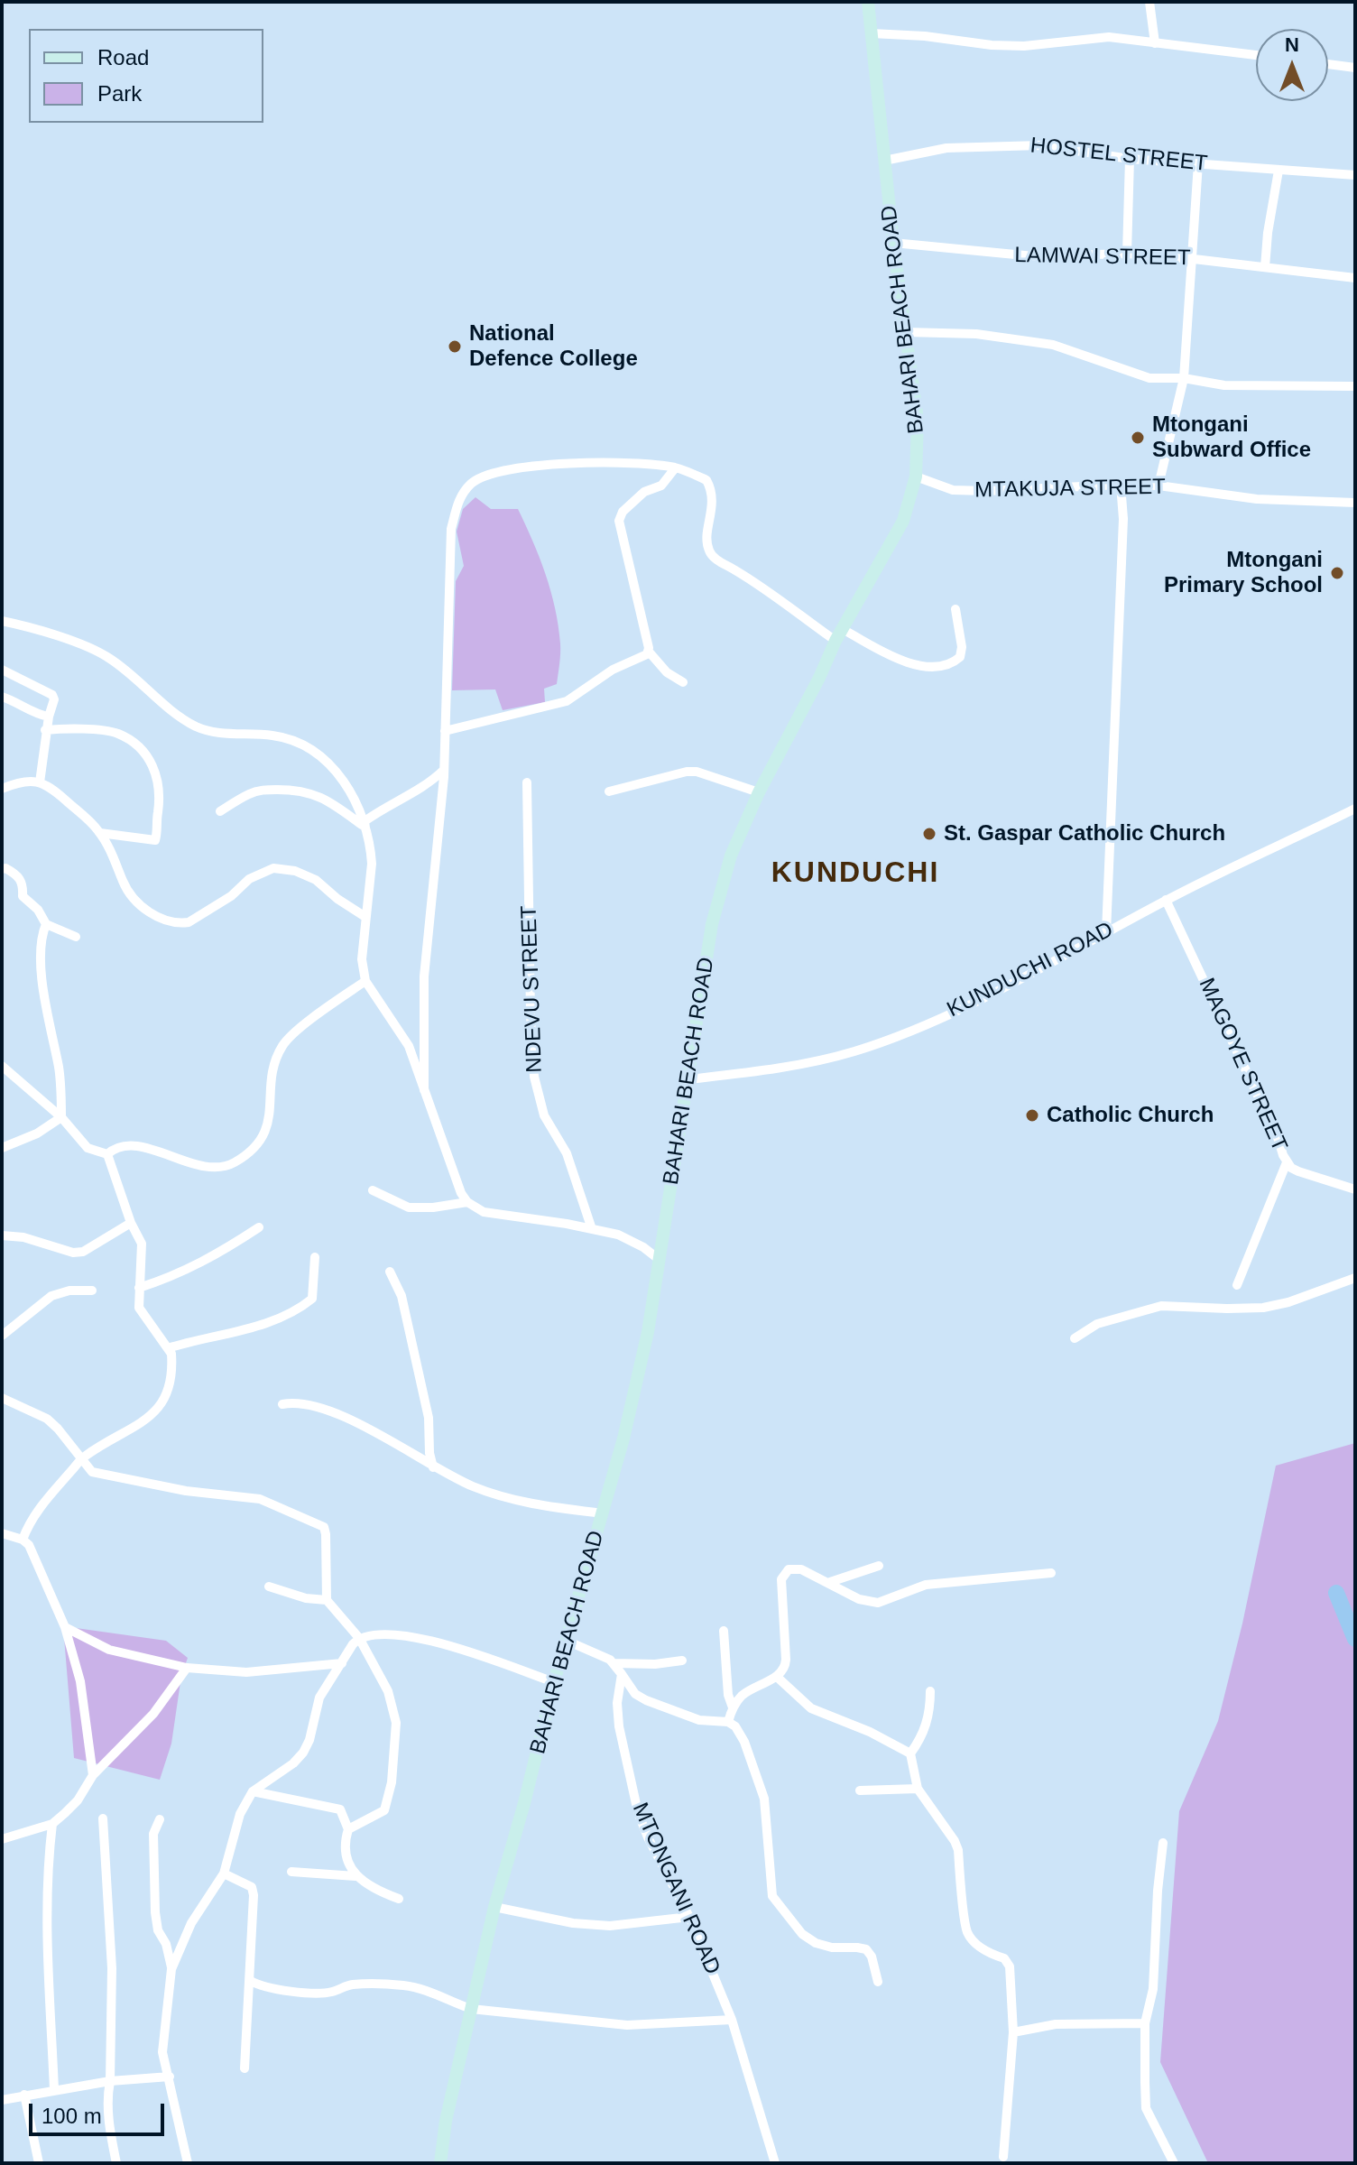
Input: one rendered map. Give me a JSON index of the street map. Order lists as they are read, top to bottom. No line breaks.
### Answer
{"streets":{"street":["HOSTEL STREET","LAMWAI STREET","BAHARI BEACH ROAD","MTAKUJA STREET","KUNDUCHI ROAD","NDEVU STREET","MAGOYE STREET","MTONGANI ROAD"]},"crossings":[["HOSTEL STREET","BAHARI BEACH ROAD"],["LAMWAI STREET","BAHARI BEACH ROAD"],["BAHARI BEACH ROAD","MTAKUJA STREET"],["BAHARI BEACH ROAD","KUNDUCHI ROAD"],["KUNDUCHI ROAD","MAGOYE STREET"]],"districts":["KUNDUCHI"],"places":["National Defence College","Mtongani Subward Office","Mtongani Primary School","St. Gaspar Catholic Church","Catholic Church"],"legend":["Road","Park"],"scale_bar":"100 m","north":"top"}
